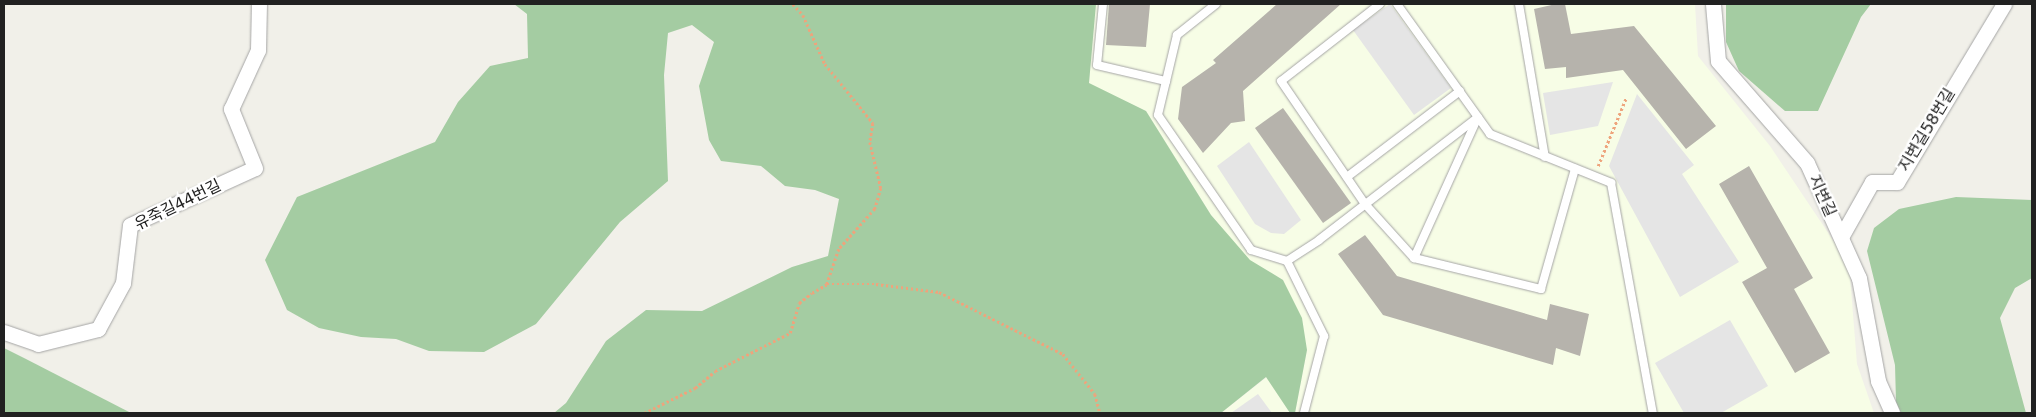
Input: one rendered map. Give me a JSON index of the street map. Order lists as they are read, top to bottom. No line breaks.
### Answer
{"streets":{"street":["지변길58번길","지변길","유죽길44번길"]},"crossings":[["지변길58번길","지변길"]]}
